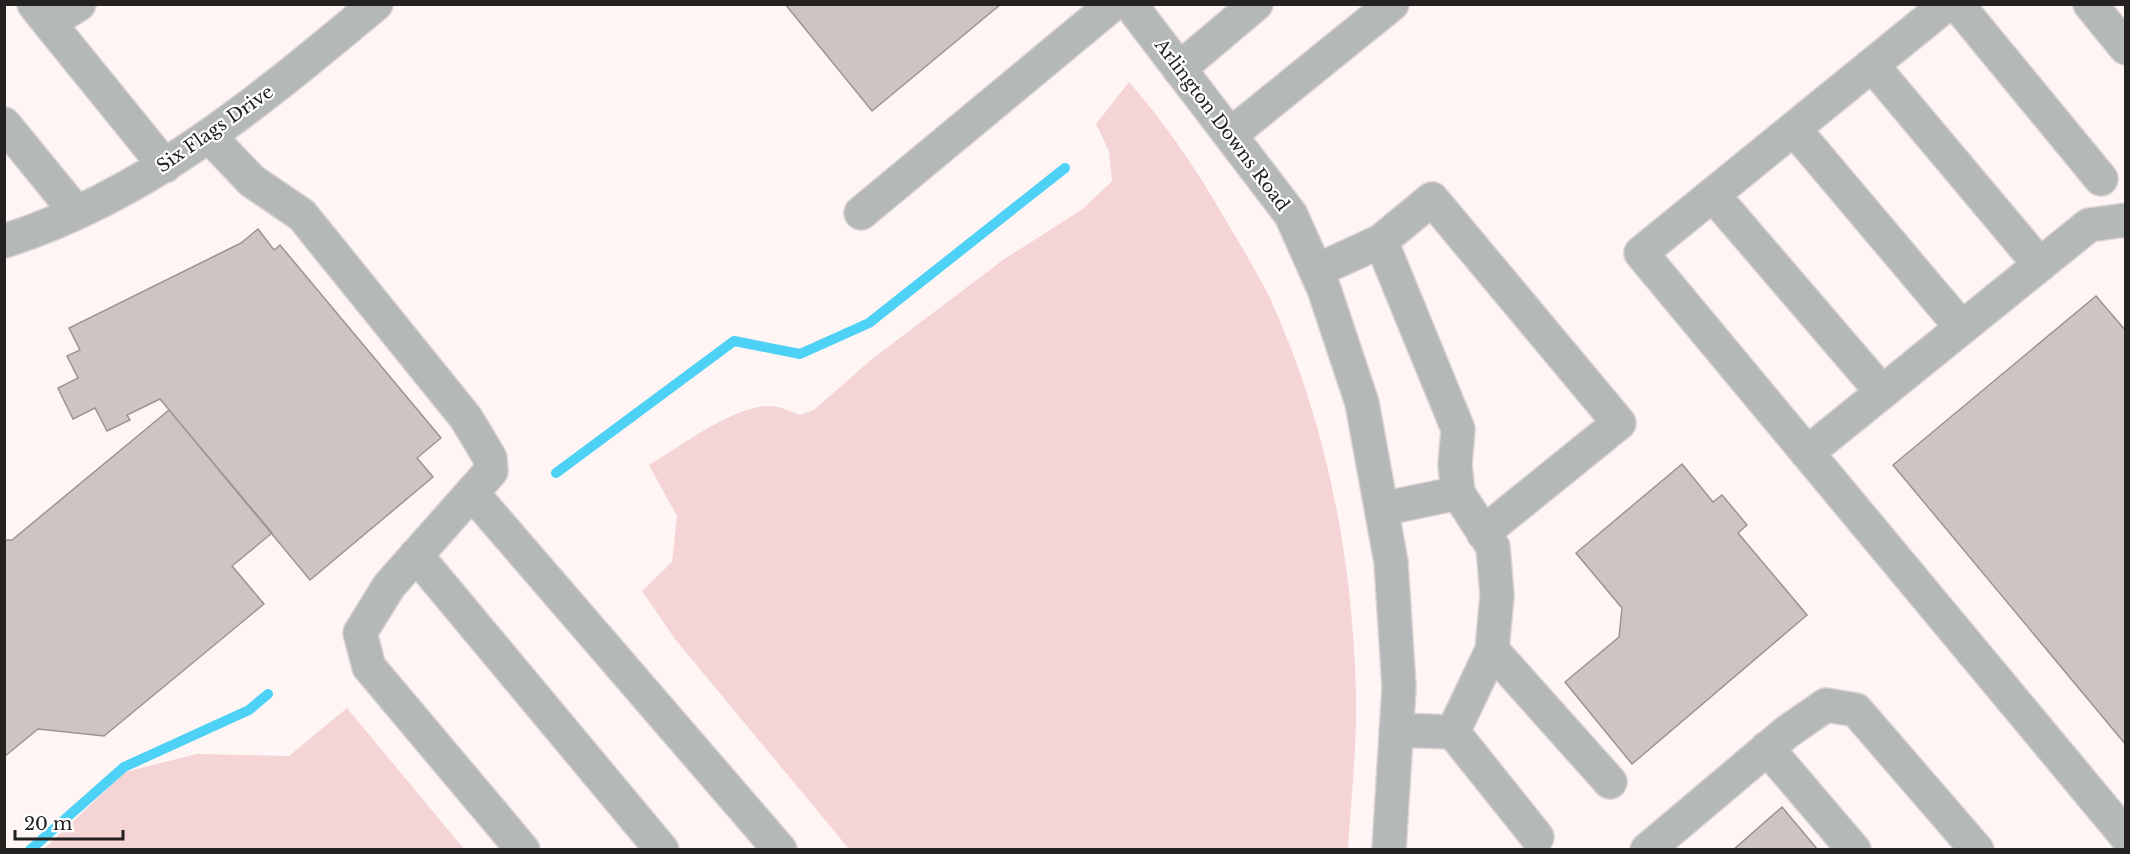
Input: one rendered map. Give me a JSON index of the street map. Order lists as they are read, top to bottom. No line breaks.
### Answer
{"streets":{"street":["Arlington Downs Road","Six Flags Drive"]},"scale_bar":"20 m"}
